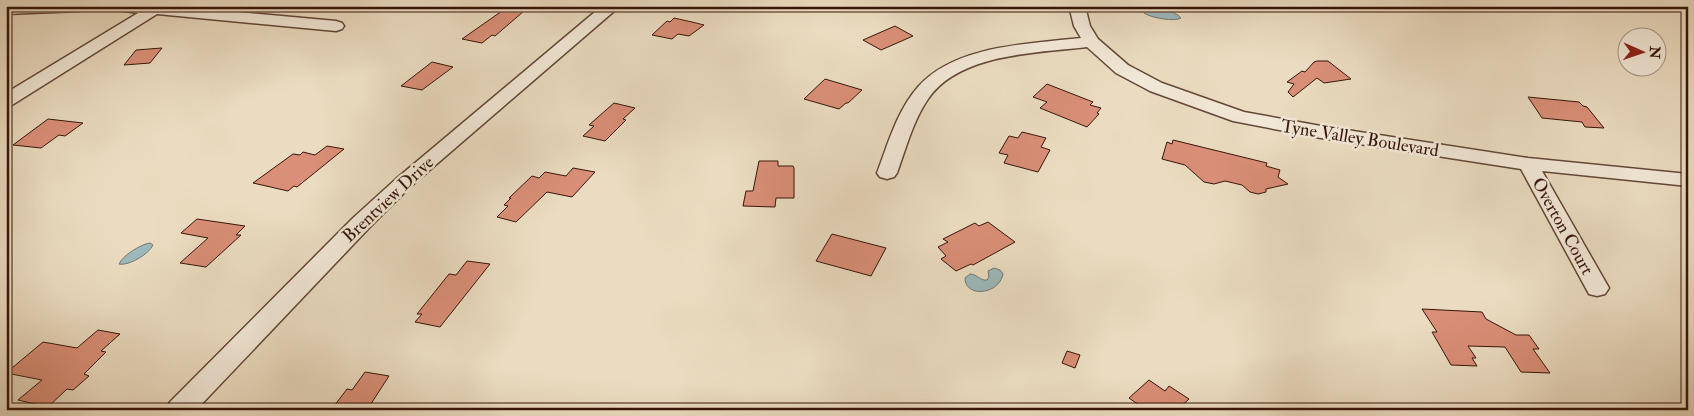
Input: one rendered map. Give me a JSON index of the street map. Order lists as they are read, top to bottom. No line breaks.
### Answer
{"streets":{"street":["Tyne Valley Boulevard","Brentview Drive","Overton Court"]},"crossings":[["Tyne Valley Boulevard","Overton Court"]],"north":"right"}
